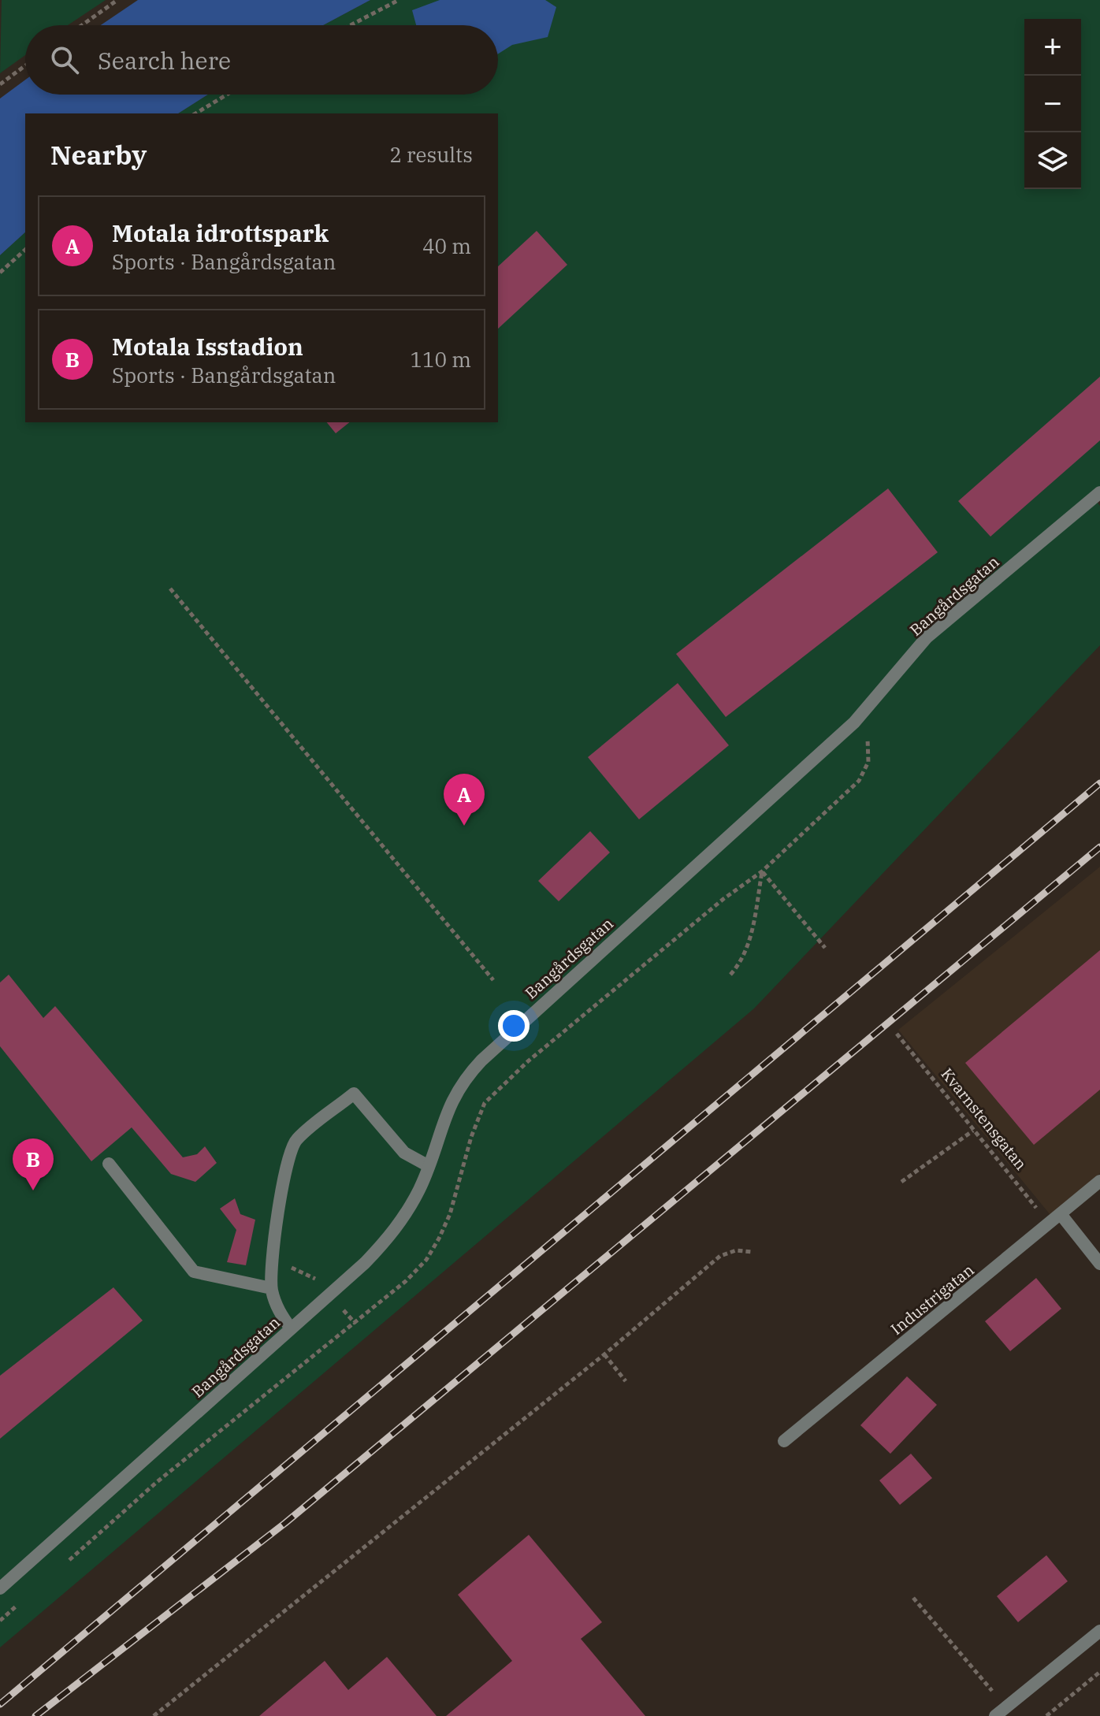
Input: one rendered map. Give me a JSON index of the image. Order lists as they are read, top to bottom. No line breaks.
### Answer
{"streets":{"street":["Bangårdsgatan","Industrigatan"],"path":["Kvarnstensgatan"]},"crossings":[["Kvarnstensgatan","Industrigatan"]],"page":{"map_buttons":["+","−"],"search":"Search here","heading":["Nearby","2 results"],"list":[{"mark":"A","name":"Motala idrottspark","note":"Sports · Bangårdsgatan","value":"40 m"},{"mark":"B","name":"Motala Isstadion","note":"Sports · Bangårdsgatan","value":"110 m"}],"pins":["A","B"]}}
